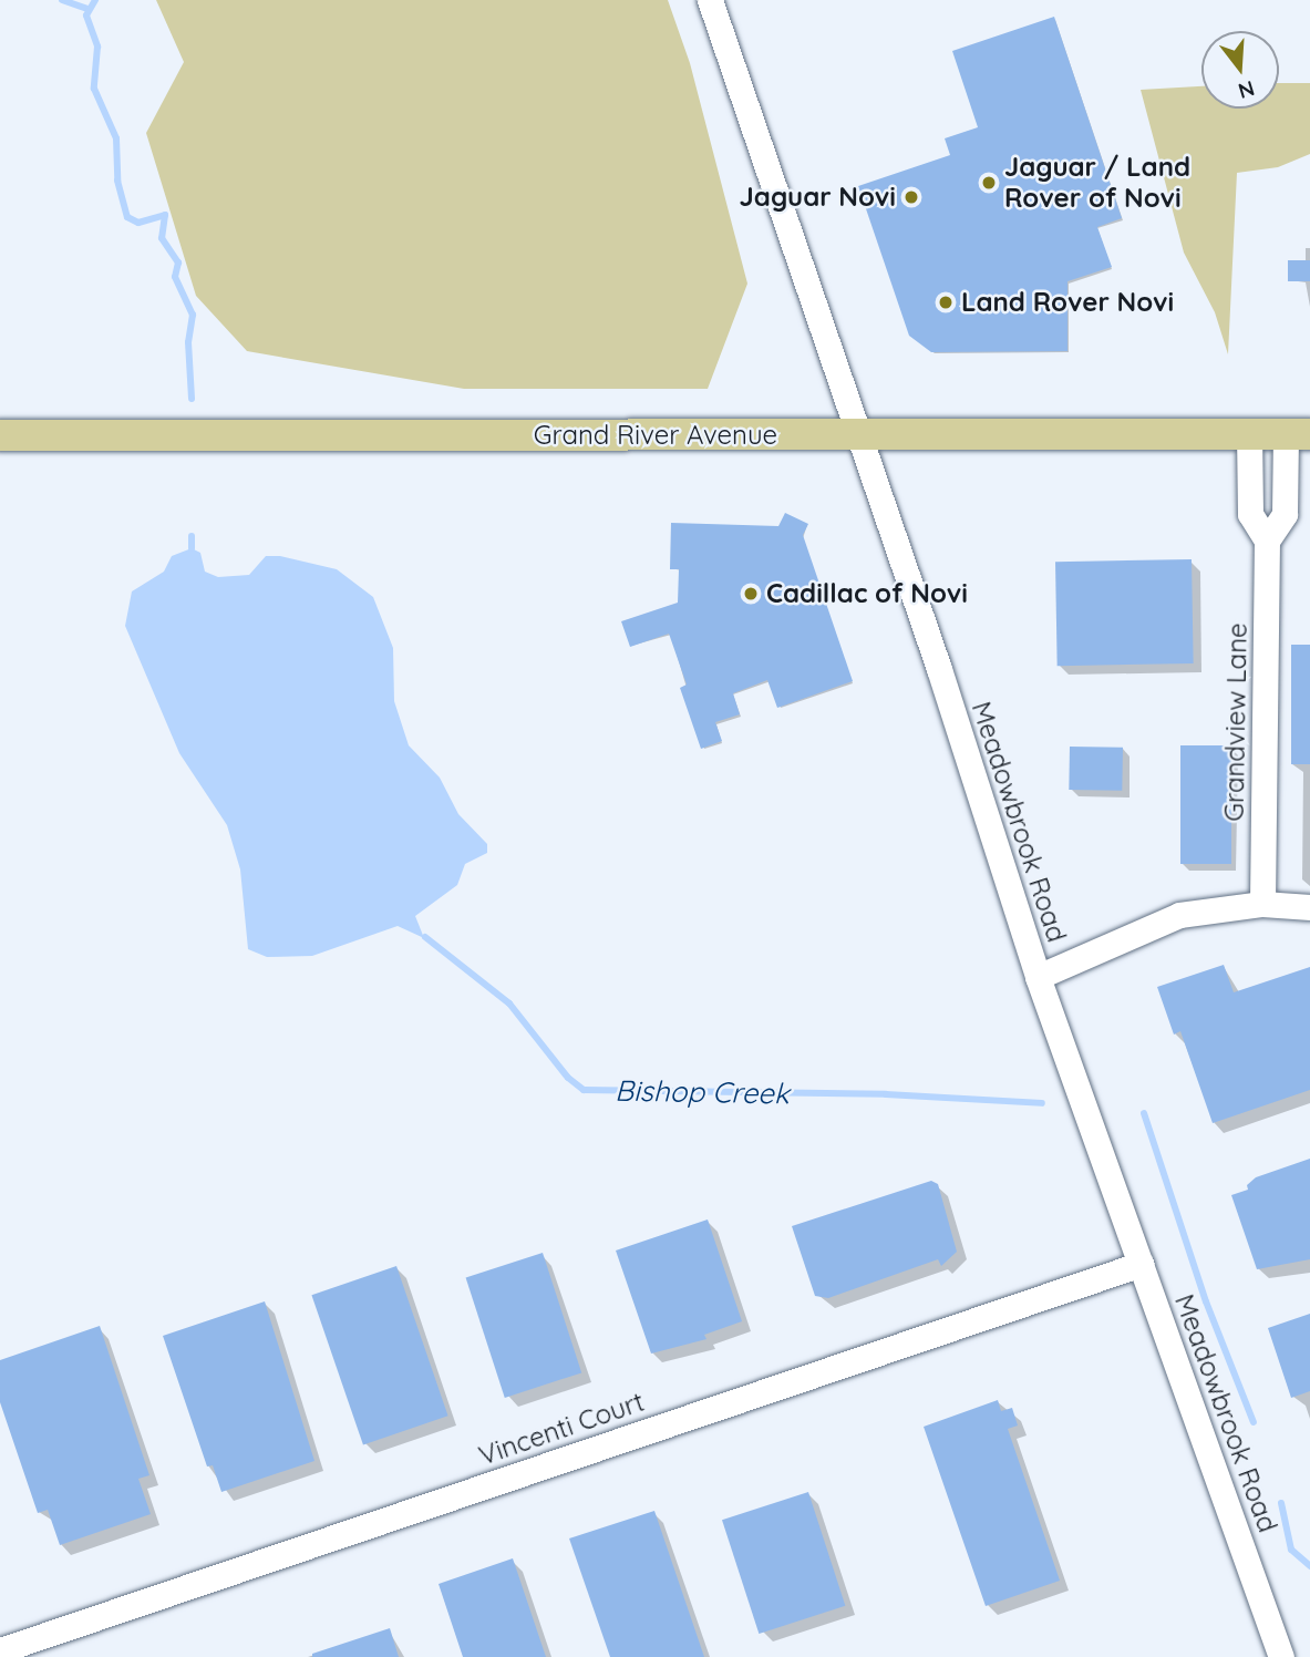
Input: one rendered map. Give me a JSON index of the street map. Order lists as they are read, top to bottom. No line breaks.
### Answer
{"streets":{"main road":["Grand River Avenue"],"street":["Grandview Lane","Meadowbrook Road","Vincenti Court"]},"crossings":[["Grand River Avenue","Grandview Lane"],["Grand River Avenue","Meadowbrook Road"],["Meadowbrook Road","Vincenti Court"]],"water":["Bishop Creek"],"places":["Jaguar / Land Rover of Novi","Jaguar Novi","Land Rover Novi","Cadillac of Novi"],"north":"bottom"}
